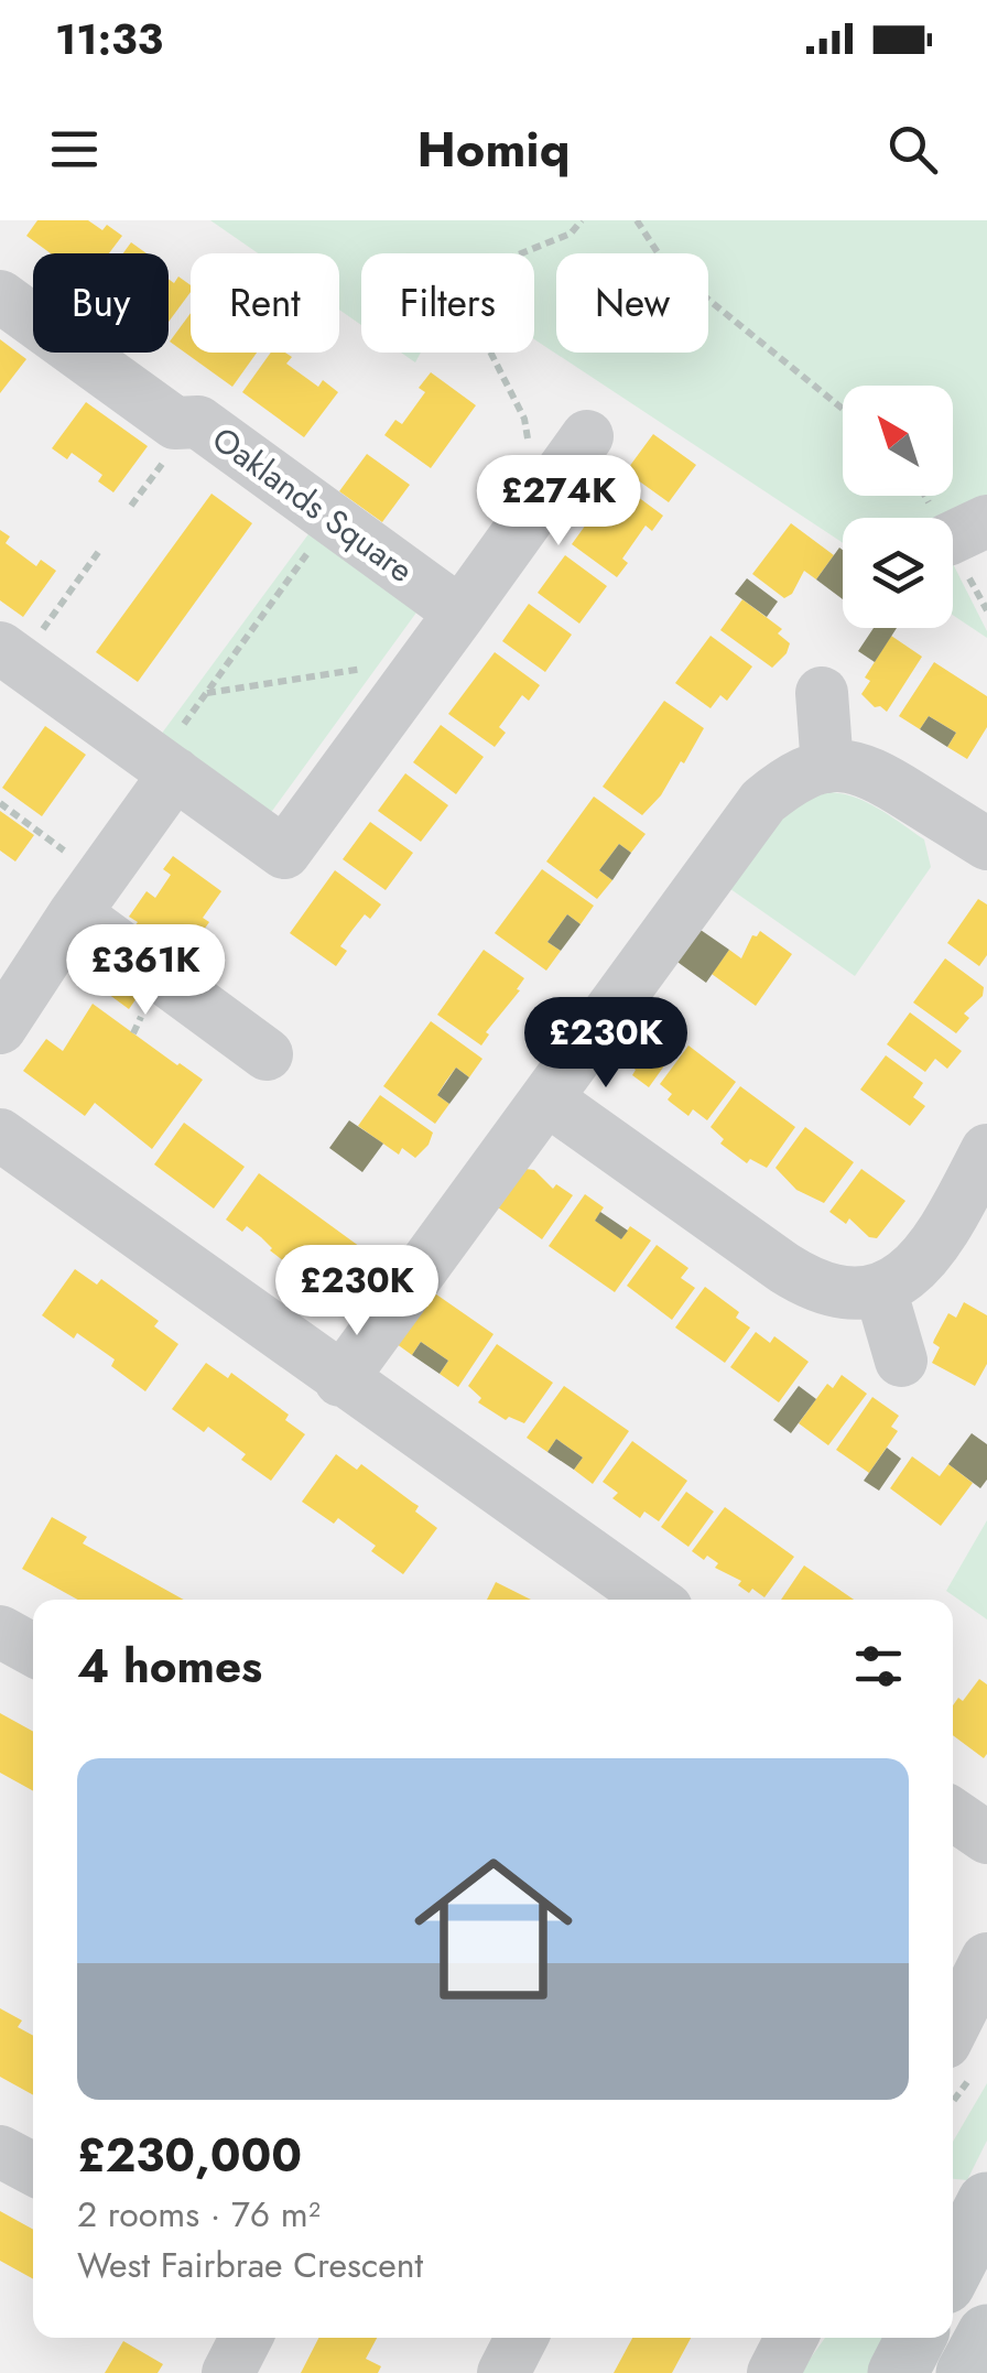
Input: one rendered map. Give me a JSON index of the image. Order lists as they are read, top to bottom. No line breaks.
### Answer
{"streets":{"street":["Oaklands Square"]},"north":"top left","page":{"status":"11:33","header":"Homiq","chip":["Buy","Rent","Filters","New"],"price":["£274K","£361K","£230K","£230K"],"heading":"4 homes","list":[{"name":"£230,000","note":"2 rooms · 76 m² · West Fairbrae Crescent"}]}}
